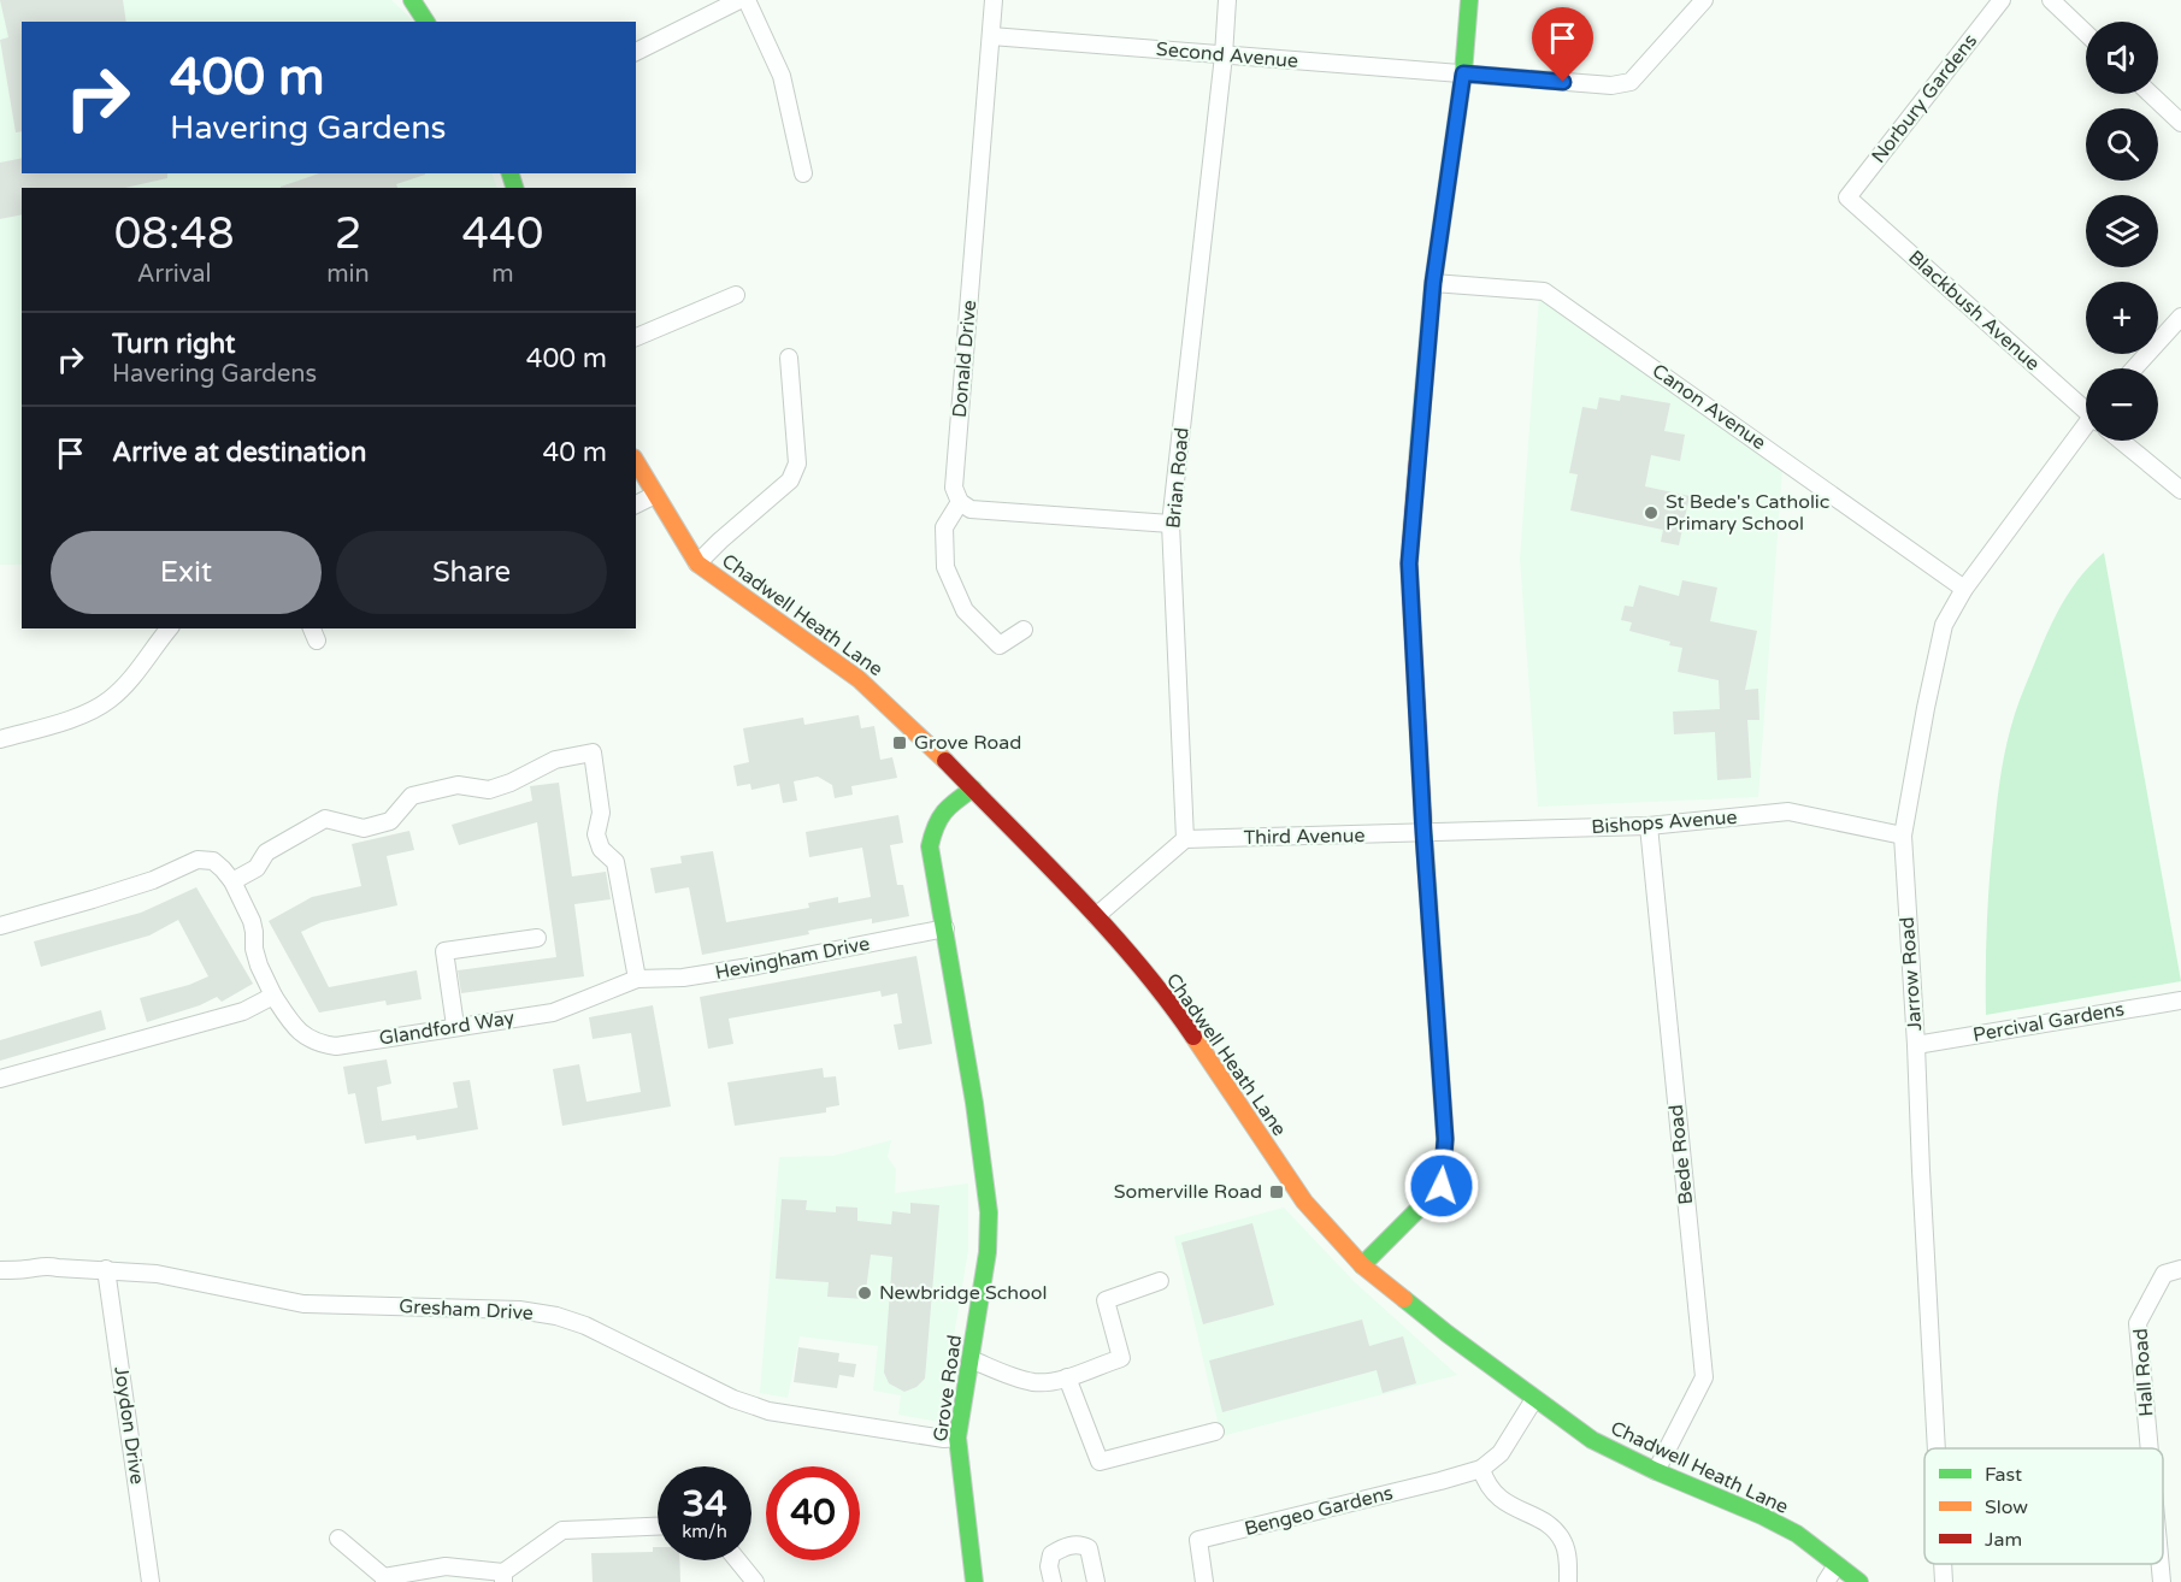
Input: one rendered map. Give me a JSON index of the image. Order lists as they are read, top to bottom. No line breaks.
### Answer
{"streets":{"street":["Second Avenue","Norbury Gardens","Blackbush Avenue","Donald Drive","Canon Avenue","Brian Road","Chadwell Heath Lane","Bishops Avenue","Third Avenue","Hevingham Drive","Jarrow Road","Percival Gardens","Glandford Way","Bede Road","Gresham Drive","Hall Road","Grove Road","Joydon Drive","Bengeo Gardens"]},"crossings":[["Second Avenue","Donald Drive"],["Second Avenue","Brian Road"],["Norbury Gardens","Blackbush Avenue"],["Canon Avenue","Jarrow Road"],["Brian Road","Third Avenue"],["Chadwell Heath Lane","Bede Road"],["Chadwell Heath Lane","Grove Road"],["Bishops Avenue","Third Avenue"],["Bishops Avenue","Jarrow Road"],["Bishops Avenue","Bede Road"],["Hevingham Drive","Glandford Way"],["Hevingham Drive","Grove Road"],["Jarrow Road","Percival Gardens"],["Gresham Drive","Grove Road"],["Gresham Drive","Joydon Drive"]],"places":{"other":["St Bede's Catholic Primary School","Newbridge School"],"transit":["Grove Road","Somerville Road"]},"legend":["Fast","Slow","Jam"],"page":{"map_buttons":["+","−"],"turn":["400 m","Havering Gardens"],"eta":["08:48","Arrival","2","min","440","m"],"list":[{"name":"Turn right","note":"Havering Gardens","value":"400 m"},{"name":"Arrive at destination","value":"40 m"}],"buttons":["Exit","Share"],"speed":"34 km/h","limit":"40"}}
